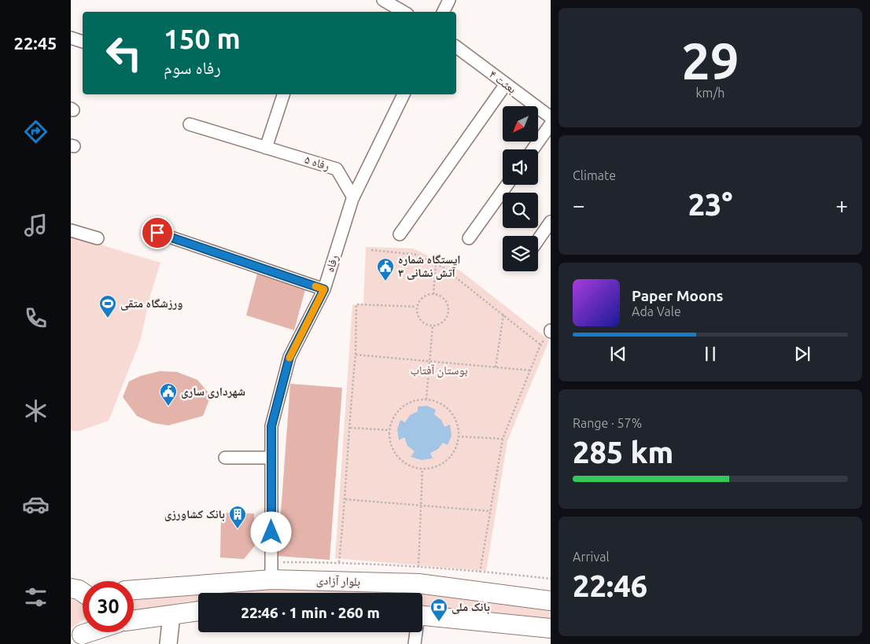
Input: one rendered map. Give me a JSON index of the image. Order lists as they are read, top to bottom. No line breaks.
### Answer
{"streets":{"main road":["بلوار آزادی"],"street":["بعثت ۴","رفاه ۵","رفاه"]},"crossings":[["رفاه ۵","رفاه"],["رفاه","بلوار آزادی"]],"parks":["بوستان آفتاب"],"places":{"public building":["ایستگاه شماره ۳ آتش نشانی","شهرداری ساری"],"sports":["ورزشگاه متقی"],"building":["بانک کشاورزی"],"bank":["بانک ملی"]},"north":"bottom left","page":{"tabs":"22:45","tile":[["29","km/h"],"Climate",["Range · 57%","285 km"],["Arrival","22:46"]],"turn":["150 m","رفاه سوم"],"heat":["−","23°","+"],"song":["Paper Moons","Ada Vale"],"limit":"30","trip":"22:46 · 1 min · 260 m"}}
